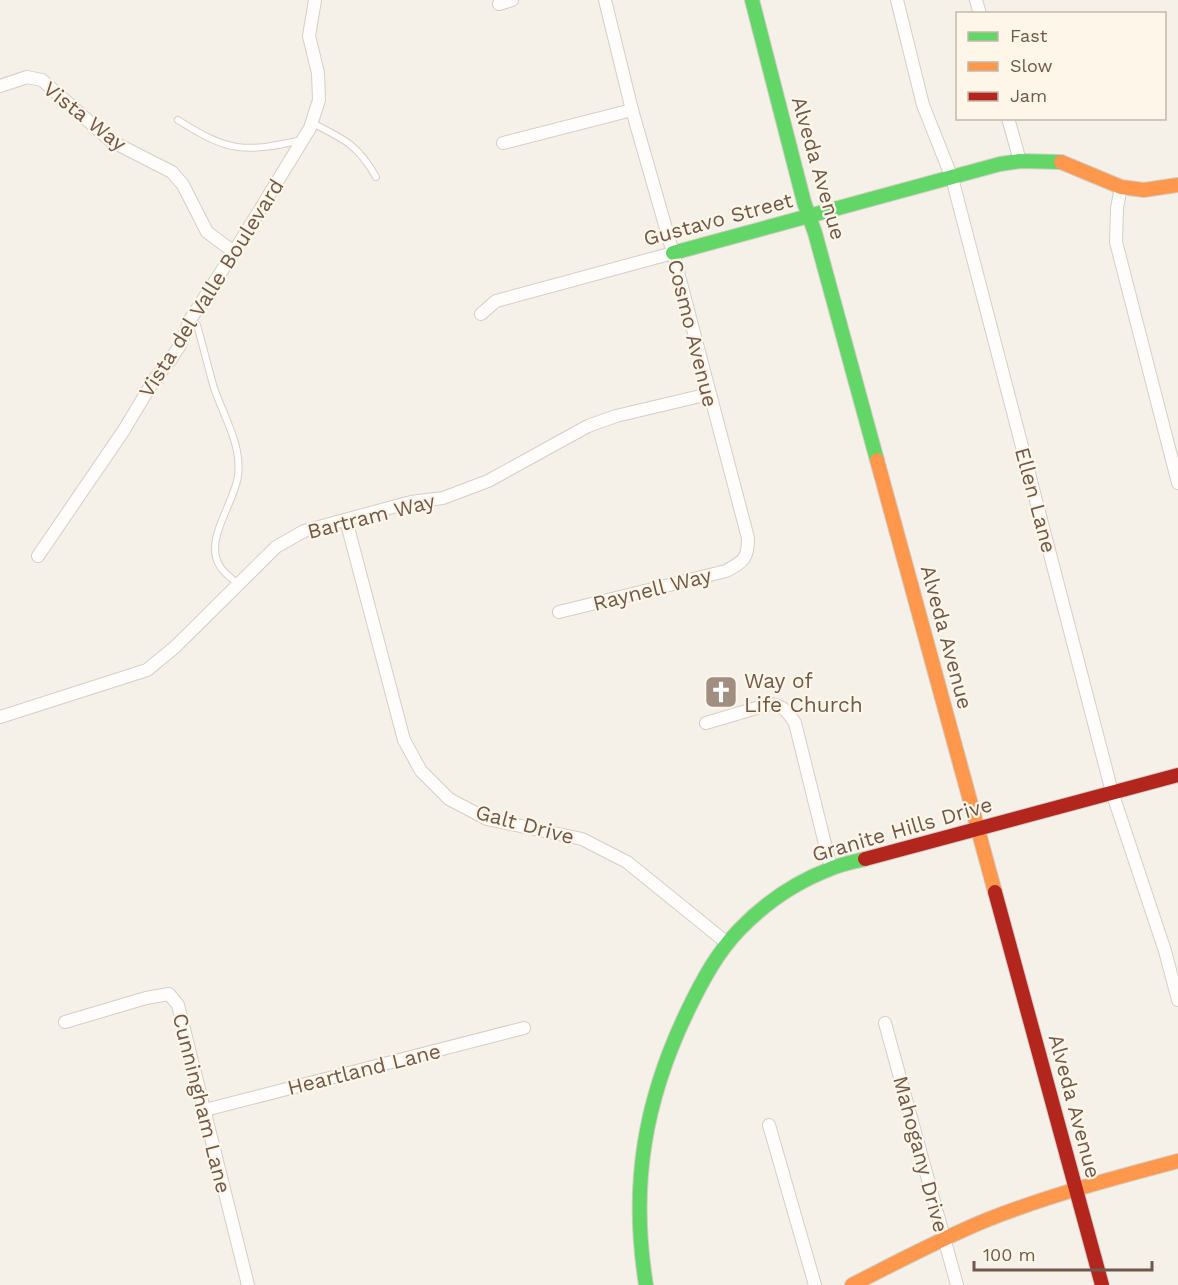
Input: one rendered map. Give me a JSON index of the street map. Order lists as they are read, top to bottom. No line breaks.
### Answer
{"streets":{"street":["Vista Way","Alveda Avenue","Gustavo Street","Vista del Valle Boulevard","Cosmo Avenue","Ellen Lane","Bartram Way","Raynell Way","Galt Drive","Granite Hills Drive","Heartland Lane","Cunningham Lane","Mahogany Drive"]},"crossings":[["Vista Way","Vista del Valle Boulevard"],["Alveda Avenue","Gustavo Street"],["Alveda Avenue","Granite Hills Drive"],["Gustavo Street","Cosmo Avenue"],["Gustavo Street","Ellen Lane"],["Cosmo Avenue","Bartram Way"],["Cosmo Avenue","Raynell Way"],["Ellen Lane","Granite Hills Drive"],["Bartram Way","Galt Drive"],["Galt Drive","Granite Hills Drive"],["Heartland Lane","Cunningham Lane"]],"places":{"church":["Way of Life Church"]},"legend":["Fast","Slow","Jam"],"scale_bar":"100 m"}
